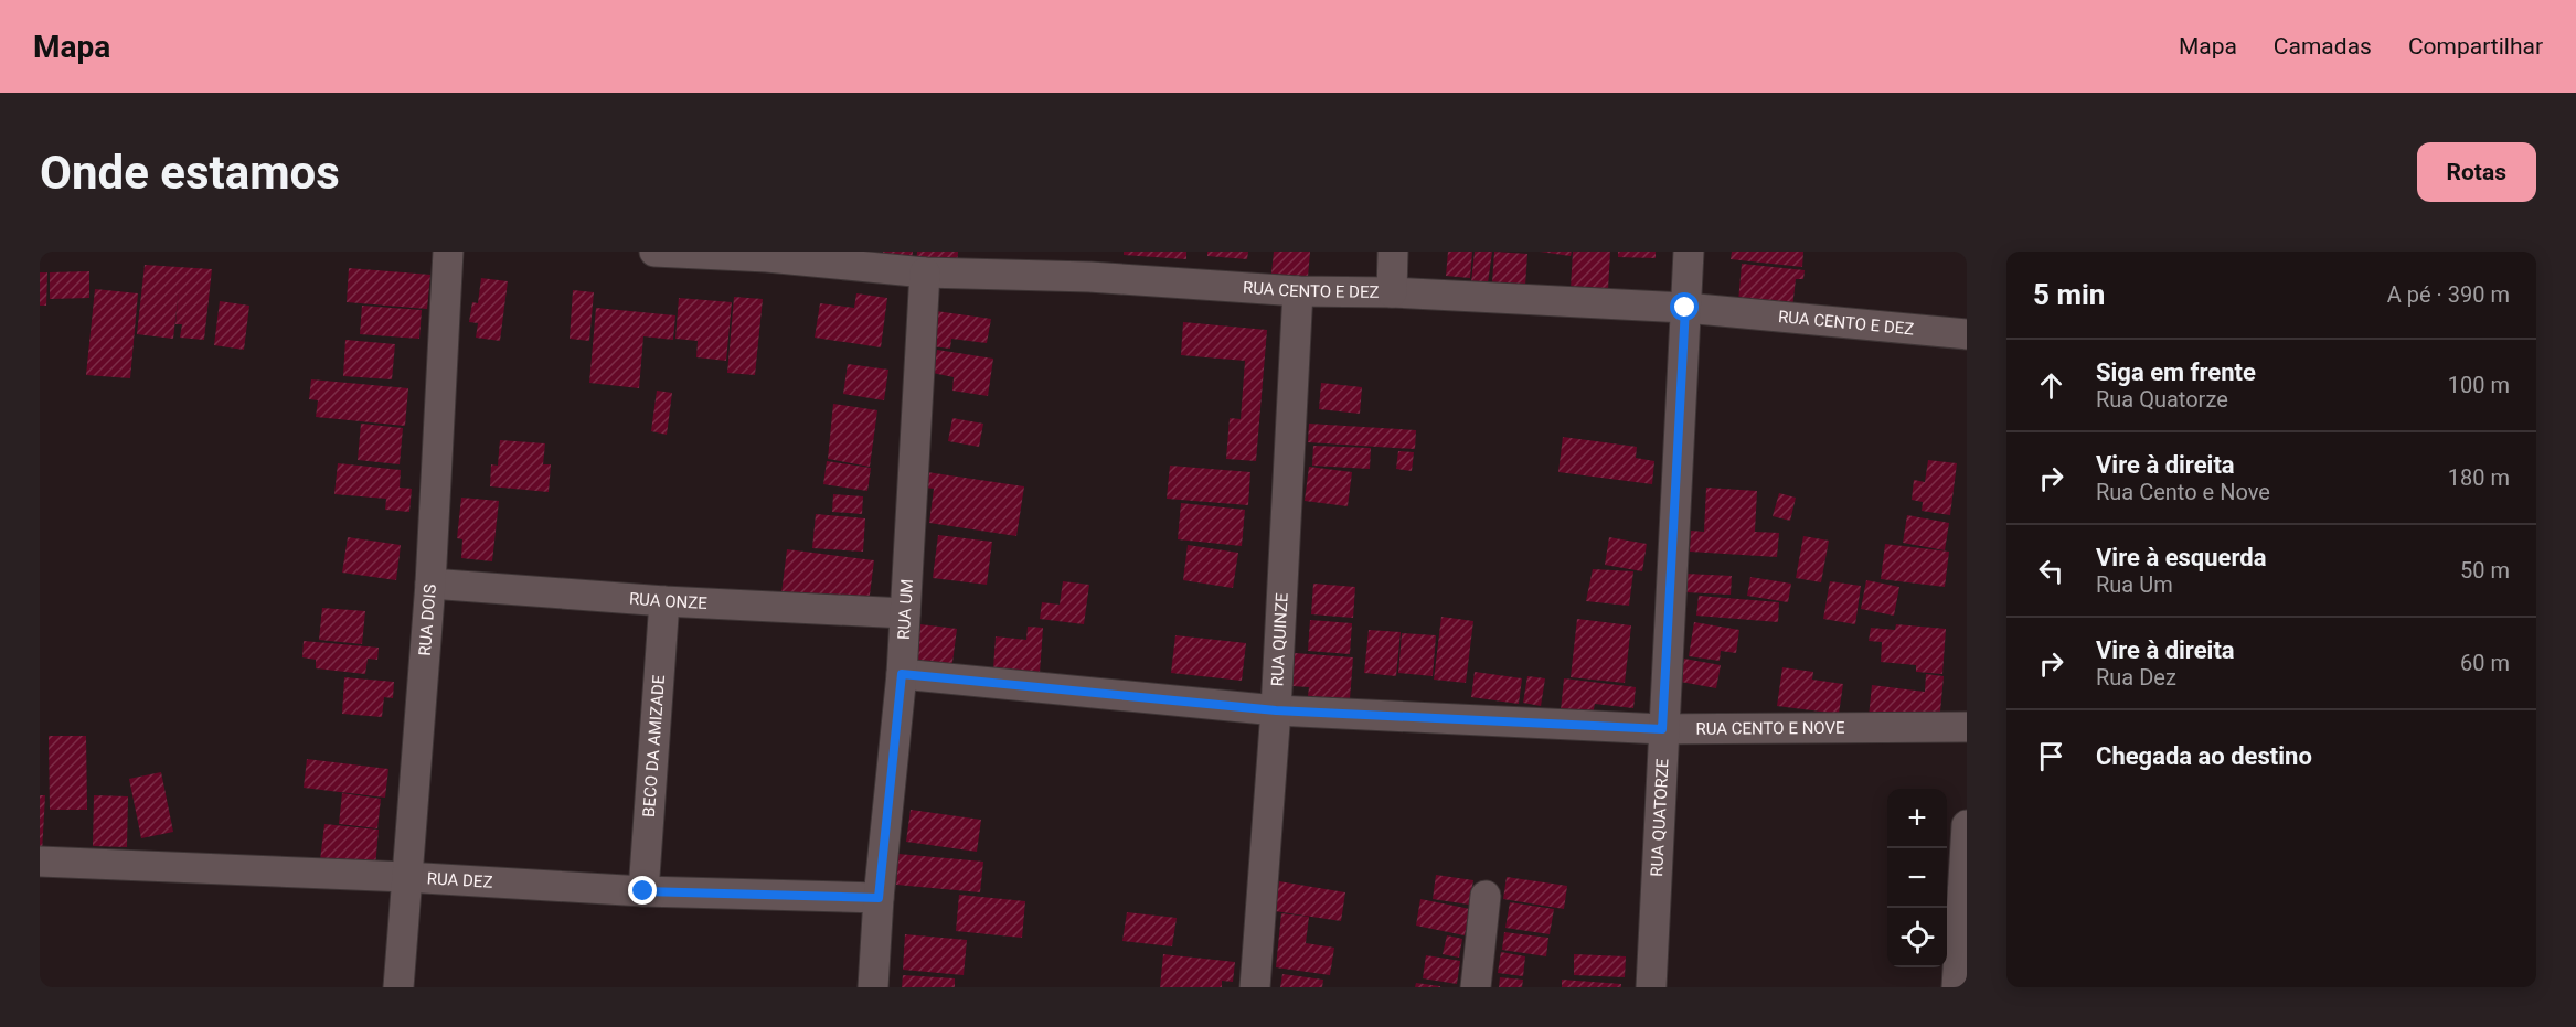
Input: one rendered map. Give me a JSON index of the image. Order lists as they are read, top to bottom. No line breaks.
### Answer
{"streets":{"street":["RUA CENTO E DEZ","RUA ONZE","RUA UM","RUA DOIS","RUA QUINZE","RUA CENTO E NOVE","BECO DA AMIZADE","RUA QUATORZE","RUA DEZ"]},"crossings":[["RUA CENTO E DEZ","RUA UM"],["RUA CENTO E DEZ","RUA QUINZE"],["RUA CENTO E DEZ","RUA QUATORZE"],["RUA ONZE","RUA UM"],["RUA ONZE","RUA DOIS"],["RUA ONZE","BECO DA AMIZADE"],["RUA UM","RUA CENTO E NOVE"],["RUA UM","RUA DEZ"],["RUA DOIS","RUA DEZ"],["RUA QUINZE","RUA CENTO E NOVE"],["RUA CENTO E NOVE","RUA QUATORZE"],["BECO DA AMIZADE","RUA DEZ"]],"page":{"header":"Mapa","nav":["Mapa","Camadas","Compartilhar"],"buttons":"Rotas","title":"Onde estamos","heading":["5 min","A pé · 390 m"],"list":[["Siga em frente","Rua Quatorze","100 m"],["Vire à direita","Rua Cento e Nove","180 m"],["Vire à esquerda","Rua Um","50 m"],["Vire à direita","Rua Dez","60 m"],"Chegada ao destino"],"map_buttons":["+","−"]}}
